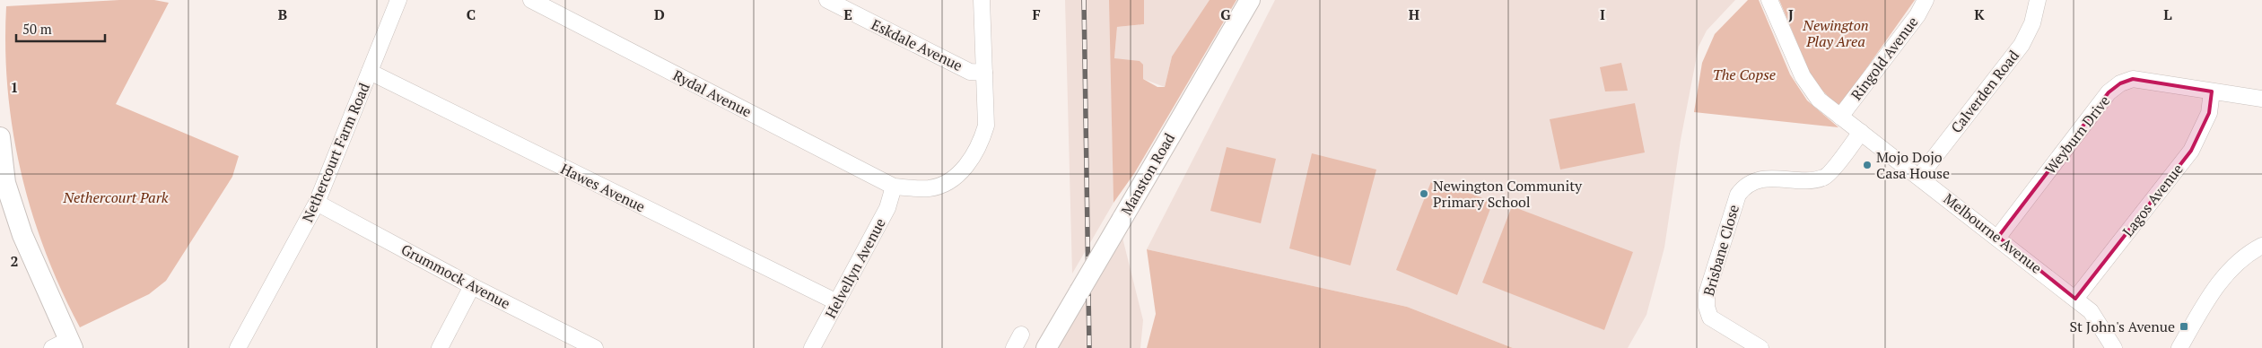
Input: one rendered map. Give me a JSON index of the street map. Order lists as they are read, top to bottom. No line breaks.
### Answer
{"streets":{"main road":["Manston Road"],"street":["Eskdale Avenue","Ringold Avenue","Calverden Road","Rydal Avenue","Weyburn Drive","Nethercourt Farm Road","Hawes Avenue","Lagos Avenue","Melbourne Avenue","Brisbane Close","Helvellyn Avenue","Grummock Avenue"]},"crossings":[["Ringold Avenue","Melbourne Avenue"],["Calverden Road","Melbourne Avenue"],["Rydal Avenue","Helvellyn Avenue"],["Weyburn Drive","Lagos Avenue"],["Weyburn Drive","Melbourne Avenue"],["Nethercourt Farm Road","Hawes Avenue"],["Nethercourt Farm Road","Grummock Avenue"],["Hawes Avenue","Helvellyn Avenue"],["Lagos Avenue","Melbourne Avenue"],["Melbourne Avenue","Brisbane Close"]],"parks":["Newington Play Area","The Copse","Nethercourt Park"],"places":{"other":["Mojo Dojo Casa House","Newington Community Primary School"],"transit":["St John's Avenue"]},"scale_bar":"50 m","grid":{"columns":["B","C","D","E","F","G","H","I","J","K","L"],"rows":["1","2"]}}
